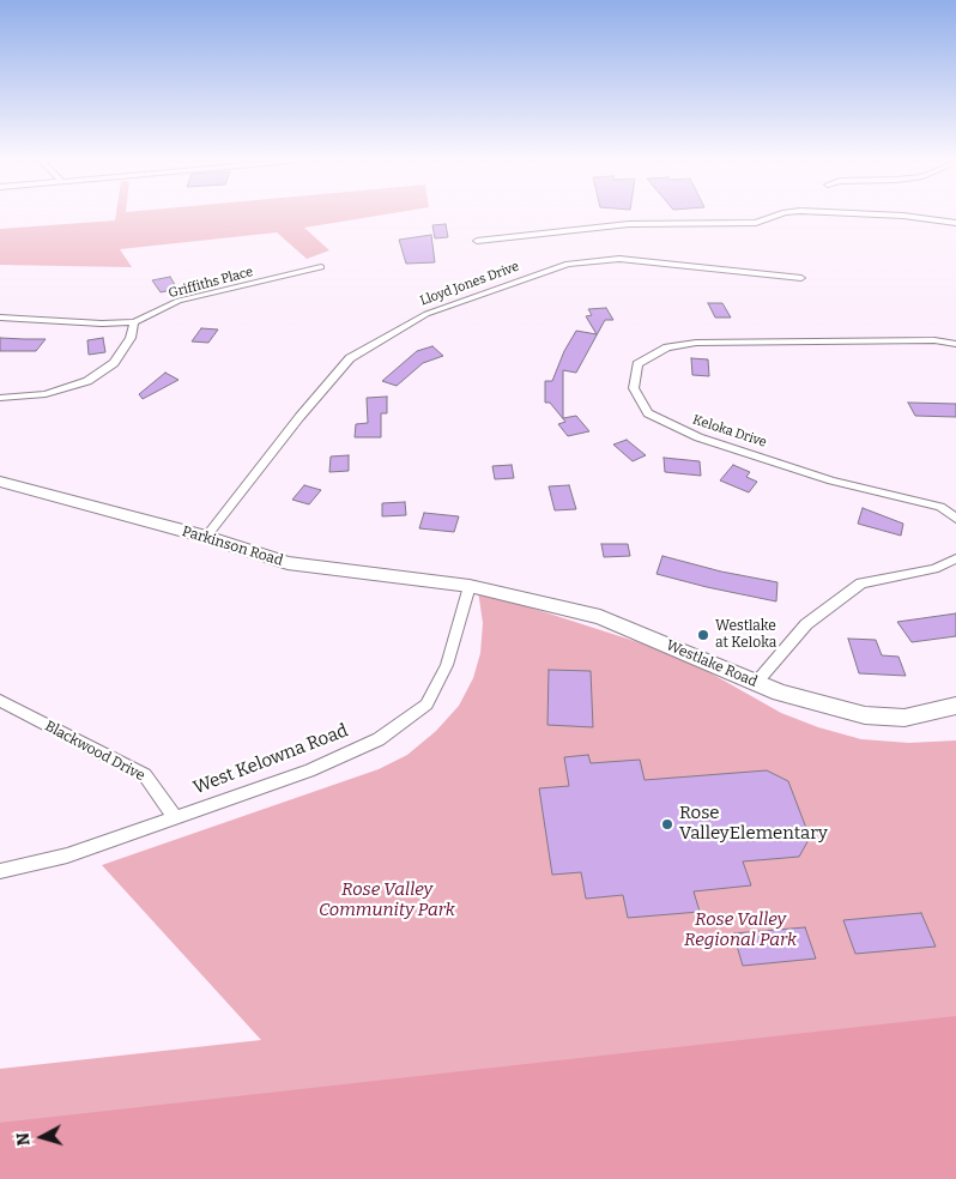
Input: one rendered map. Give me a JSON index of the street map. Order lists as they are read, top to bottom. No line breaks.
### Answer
{"streets":{"street":["Griffiths Place","Lloyd Jones Drive","Keloka Drive","Parkinson Road","Westlake Road","Blackwood Drive","West Kelowna Road"]},"crossings":[["Lloyd Jones Drive","Parkinson Road"],["Parkinson Road","Westlake Road"],["Parkinson Road","West Kelowna Road"],["Westlake Road","West Kelowna Road"],["Blackwood Drive","West Kelowna Road"]],"parks":["Rose Valley Community Park","Rose Valley Regional Park"],"places":["Westlake at Keloka","Rose ValleyElementary"],"north":"left"}
